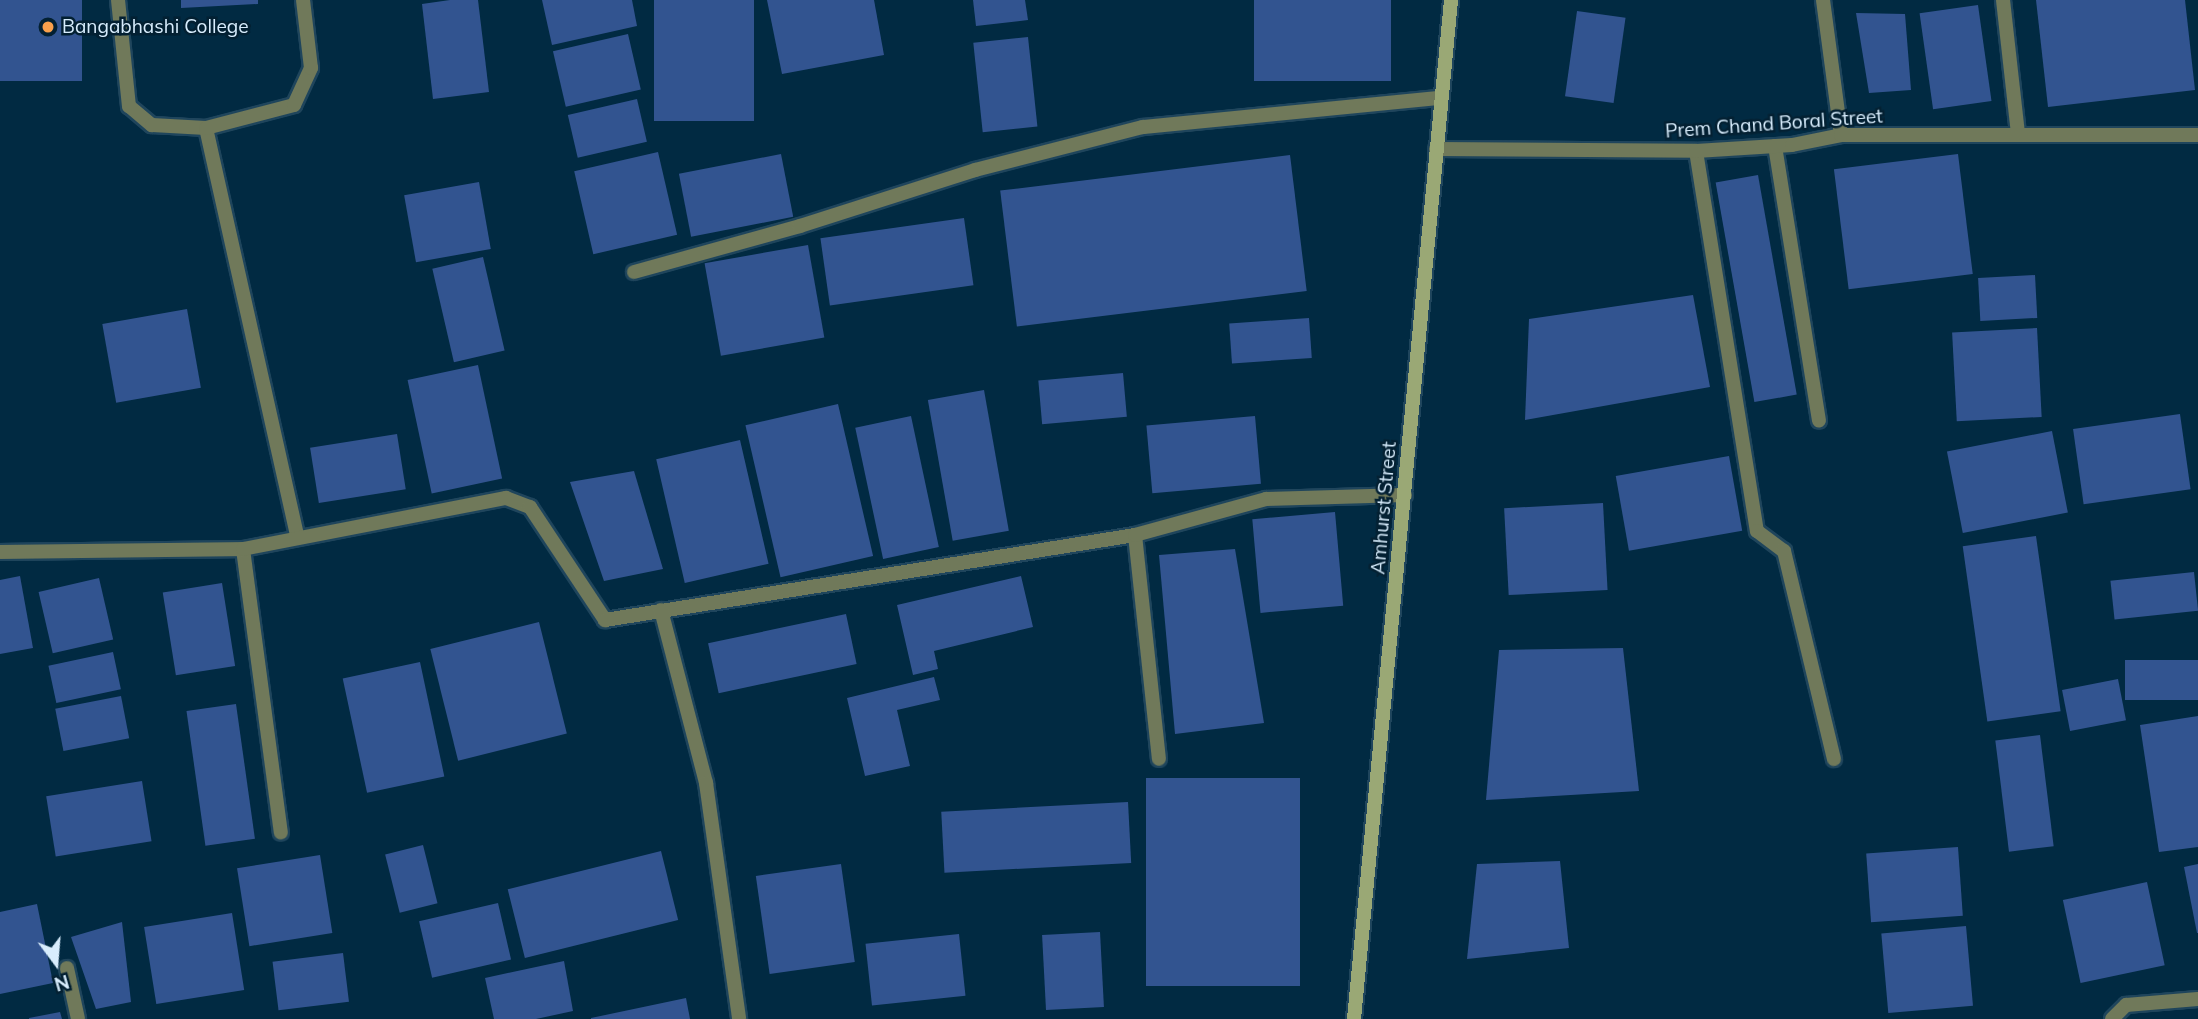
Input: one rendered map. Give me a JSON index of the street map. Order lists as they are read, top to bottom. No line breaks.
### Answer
{"streets":{"main road":["Amhurst Street"],"street":["Prem Chand Boral Street"]},"crossings":[["Prem Chand Boral Street","Amhurst Street"]],"places":["Bangabhashi College"],"north":"bottom"}
